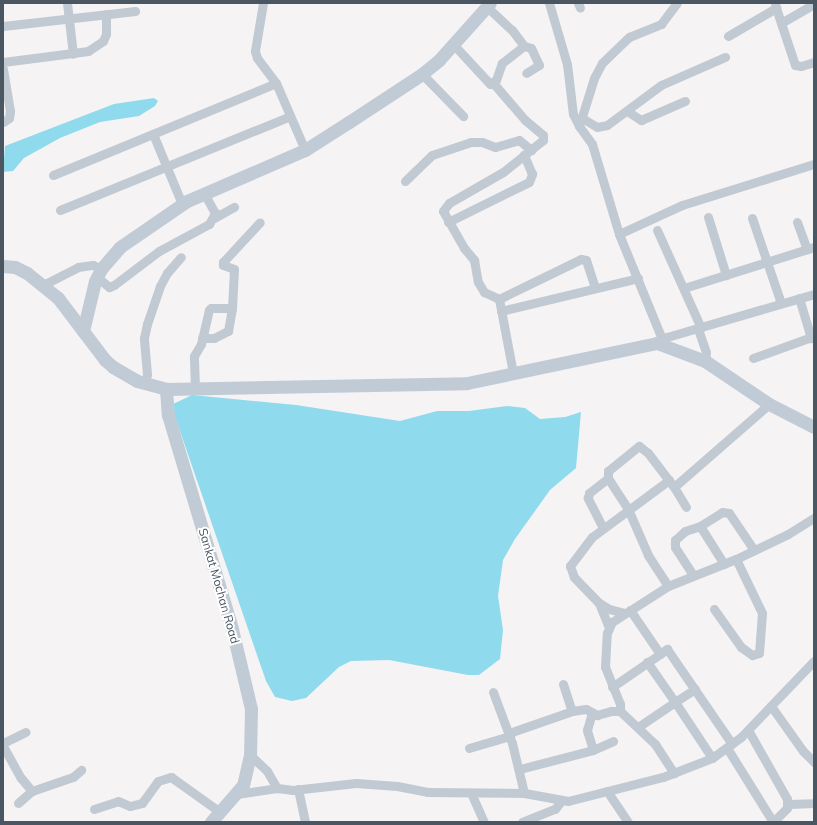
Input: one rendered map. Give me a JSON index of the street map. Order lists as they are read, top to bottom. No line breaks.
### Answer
{"streets":{"main road":["Sankat Mochan Road"]}}
